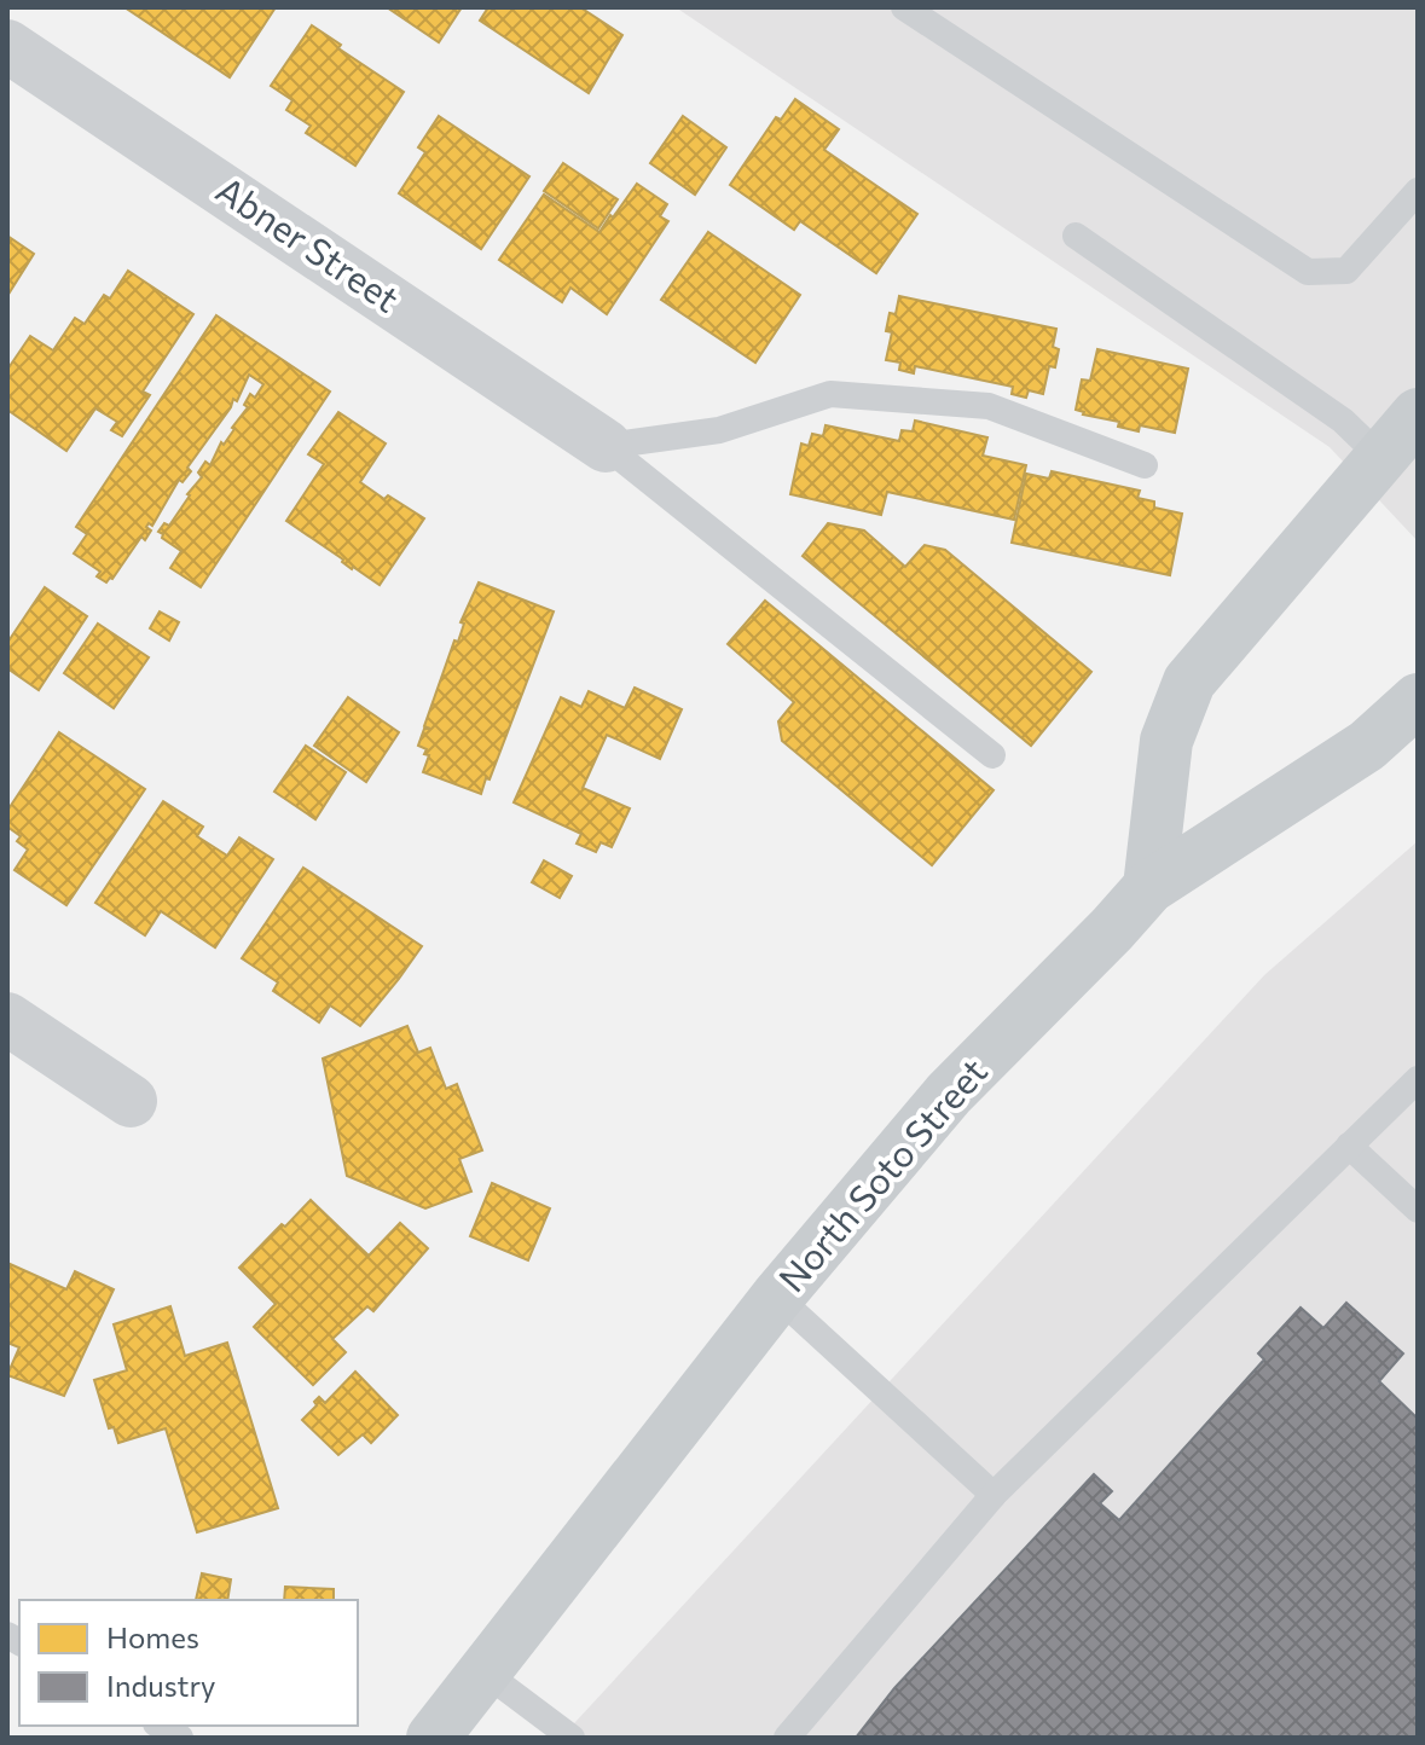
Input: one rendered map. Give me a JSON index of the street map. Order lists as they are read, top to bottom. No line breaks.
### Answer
{"streets":{"main road":["North Soto Street"],"street":["Abner Street"]},"legend":["Homes","Industry"]}
